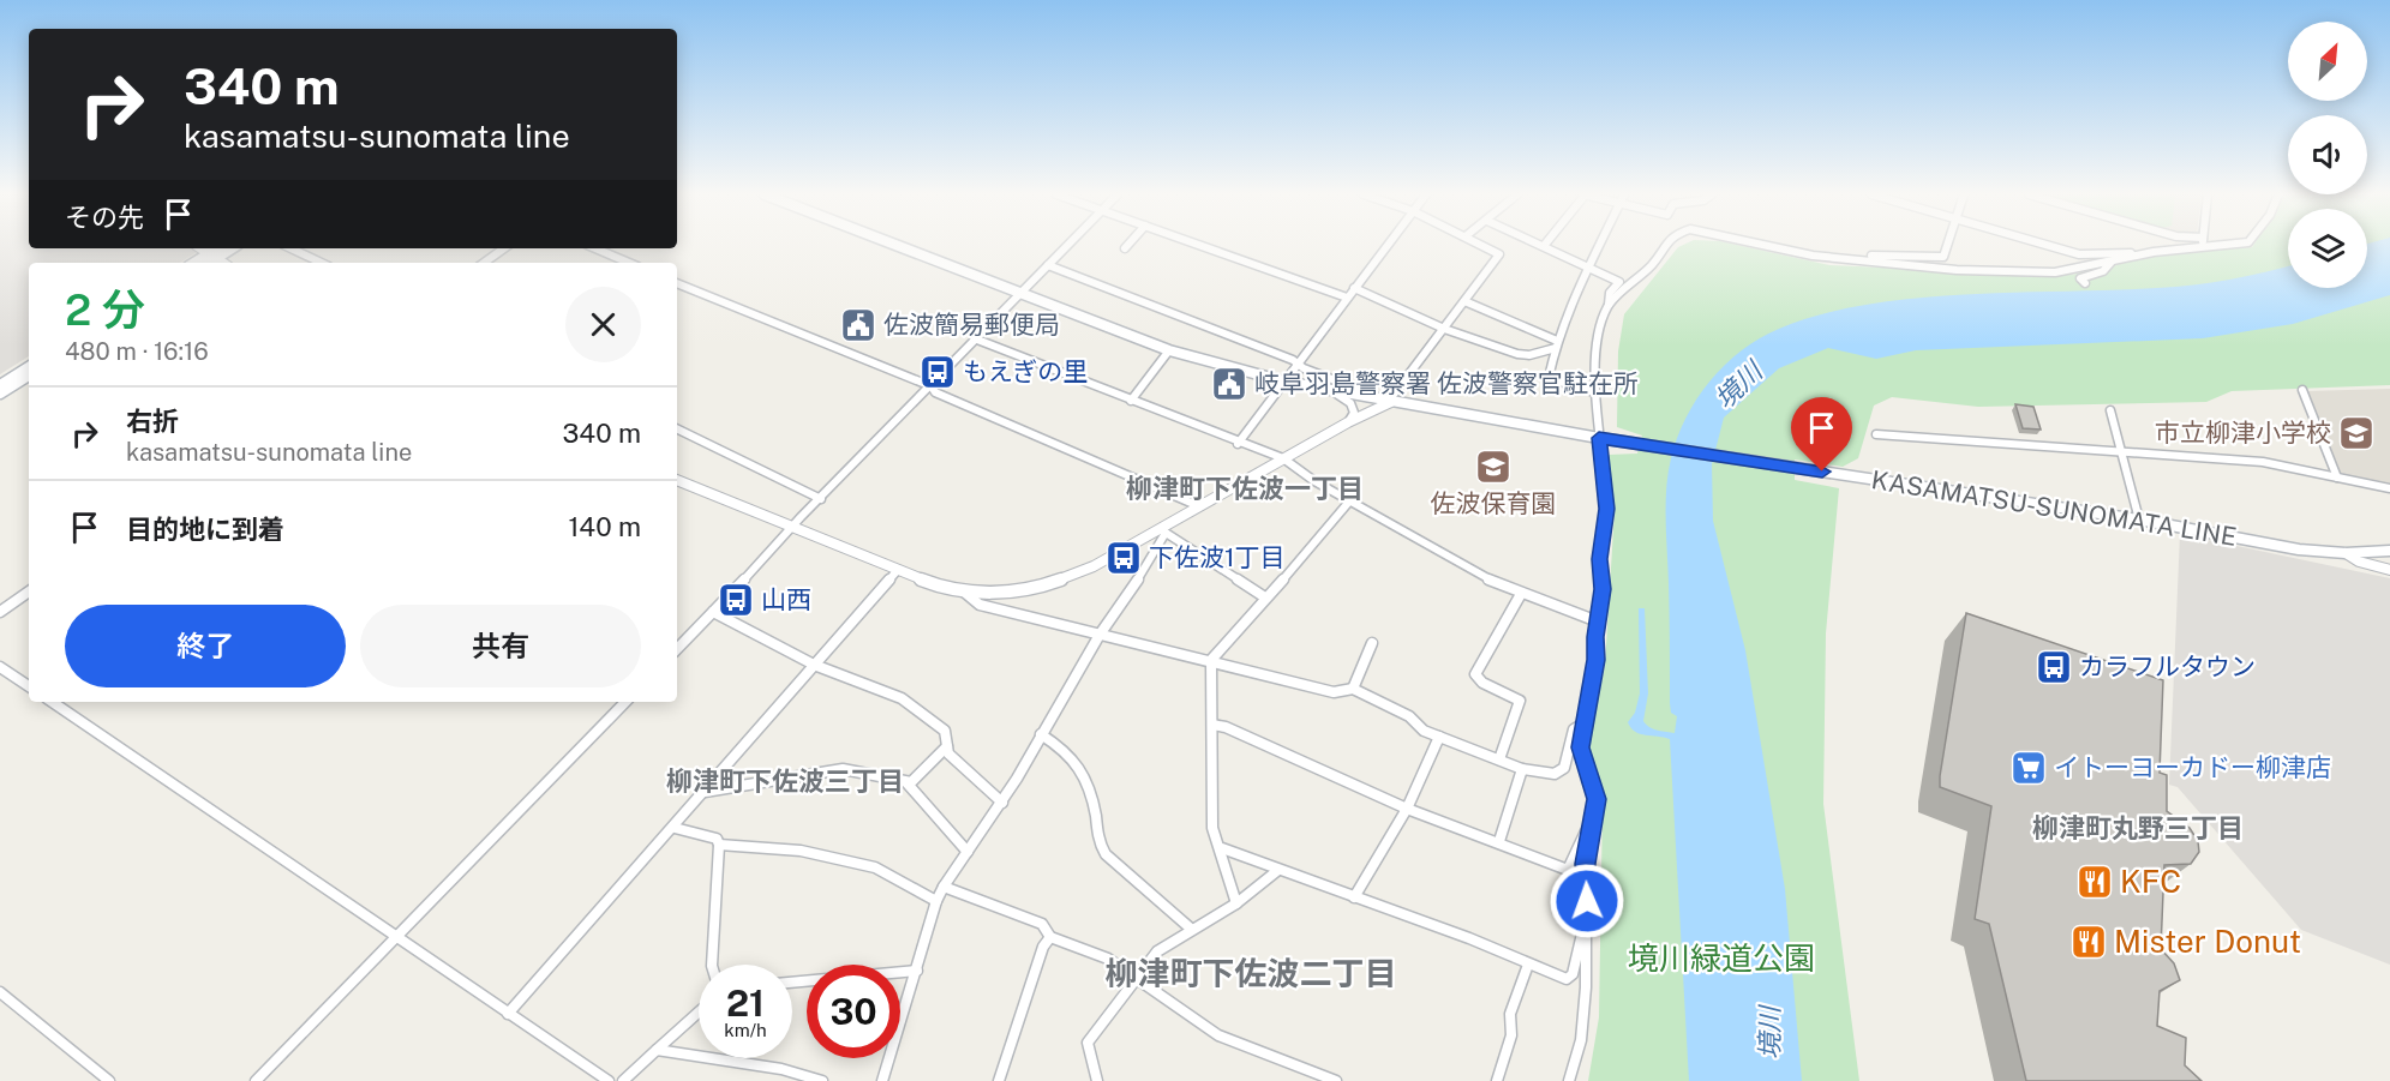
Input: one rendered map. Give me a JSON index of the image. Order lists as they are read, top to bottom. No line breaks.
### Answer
{"streets":{"main road":["KASAMATSU-SUNOMATA LINE"]},"districts":["柳津町下佐波一丁目","柳津町下佐波三丁目","柳津町丸野三丁目","柳津町下佐波二丁目"],"water":["境川"],"parks":["境川緑道公園"],"places":{"public building":["佐波簡易郵便局","岐阜羽島警察署 佐波警察官駐在所"],"bus stop":["もえぎの里","下佐波1丁目","山西","カラフルタウン"],"school or university":["市立柳津小学校","佐波保育園"],"supermarket":["イトーヨーカドー柳津店"],"restaurant":["KFC","Mister Donut"]},"north":"top right","page":{"turn":["340 m","kasamatsu-sunomata line"],"then":"その先","heading":["2 分","480 m · 16:16"],"list":[{"name":"右折","note":"kasamatsu-sunomata line","value":"340 m"},{"name":"目的地に到着","value":"140 m"}],"buttons":["終了","共有"],"speed":"21 km/h","limit":"30"}}
